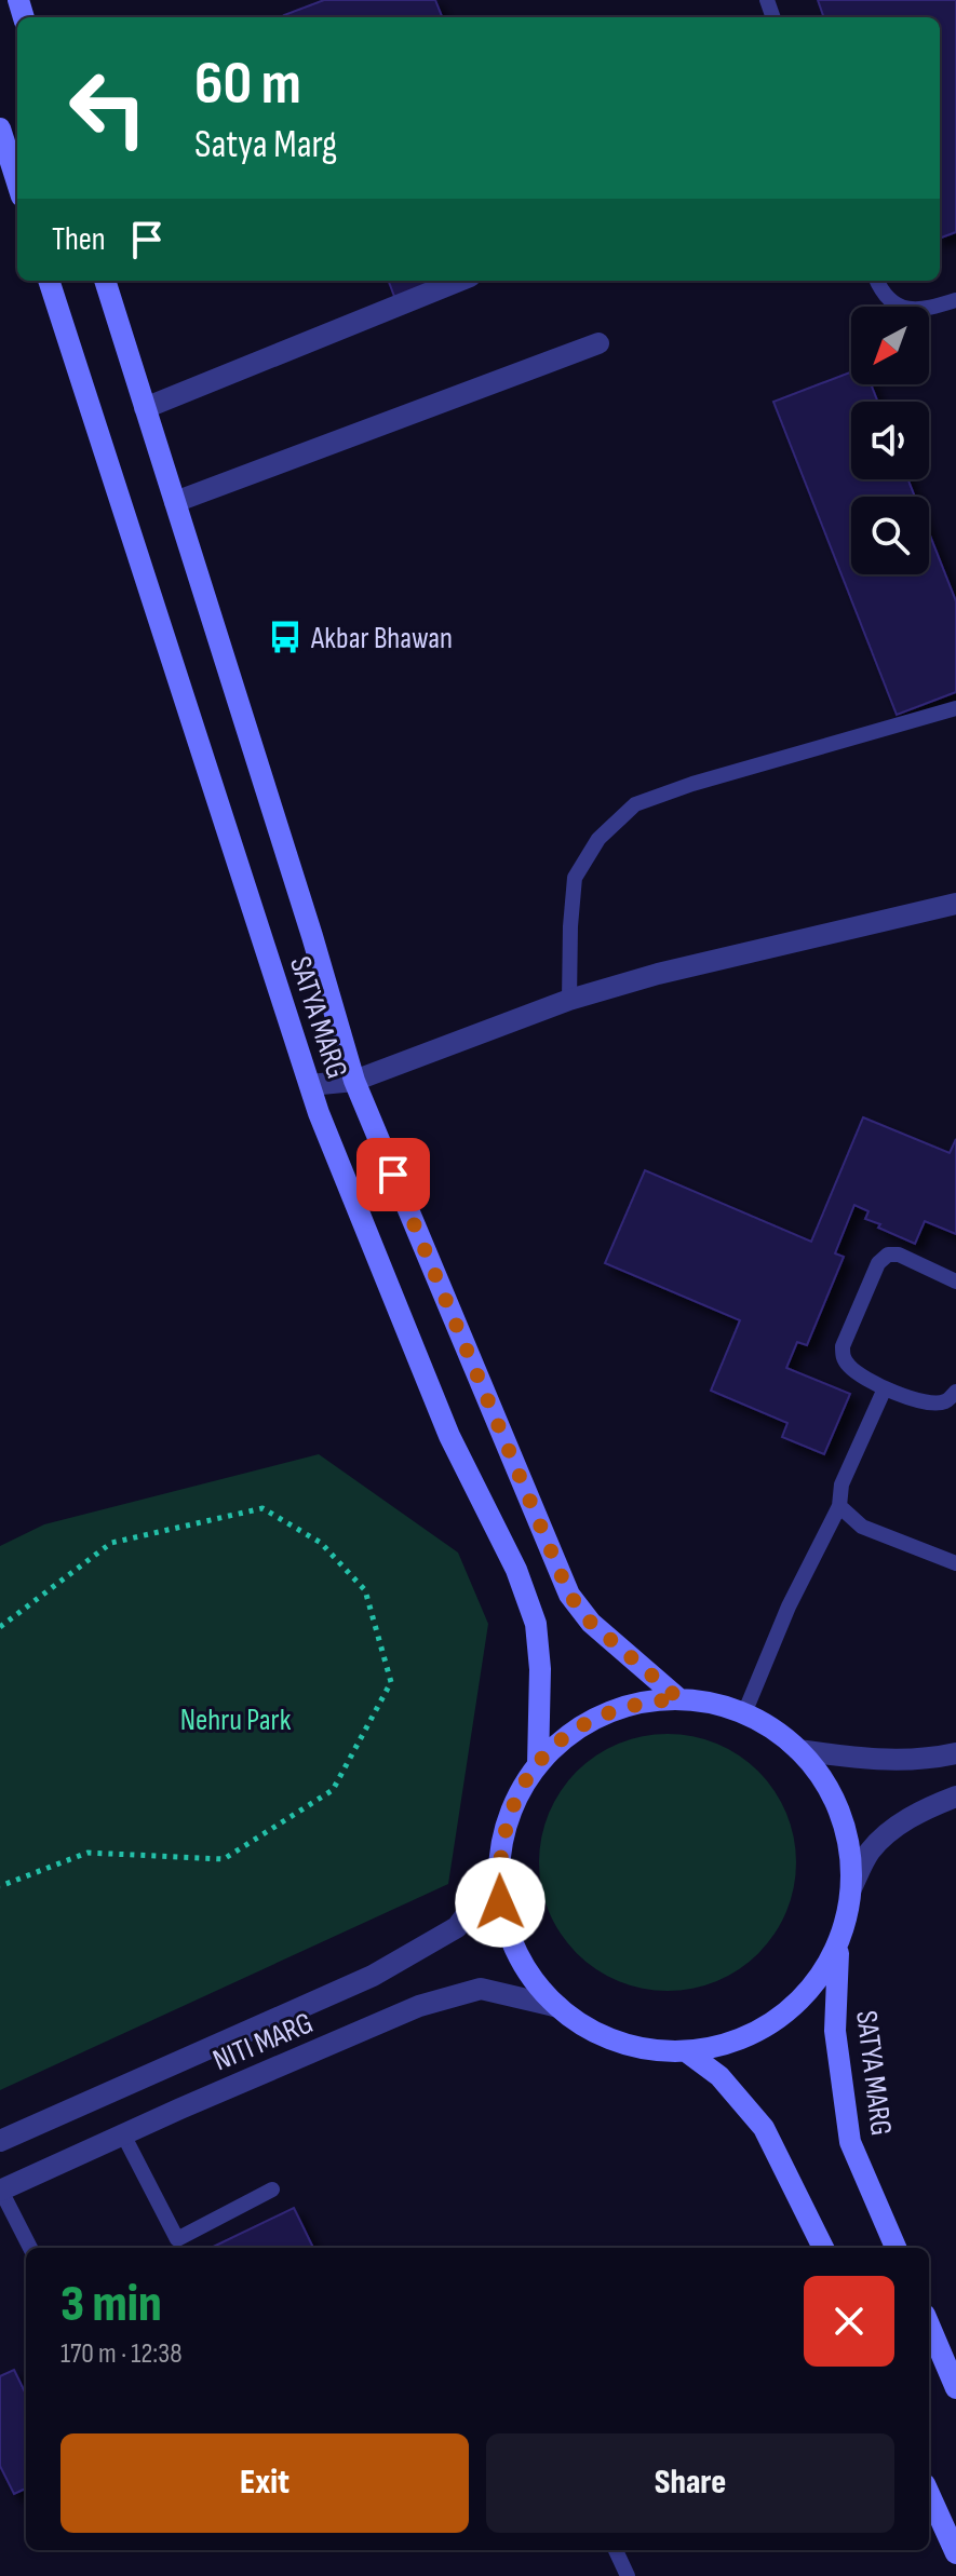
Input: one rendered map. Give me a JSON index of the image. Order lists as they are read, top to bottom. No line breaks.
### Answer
{"streets":{"main road":["SATYA MARG"],"street":["NITI MARG"]},"parks":["Nehru Park"],"places":{"bus stop":["Akbar Bhawan"]},"north":"bottom left","page":{"turn":["60 m","Satya Marg"],"then":"Then","heading":["3 min","170 m · 12:38"],"buttons":["Exit","Share"]}}
